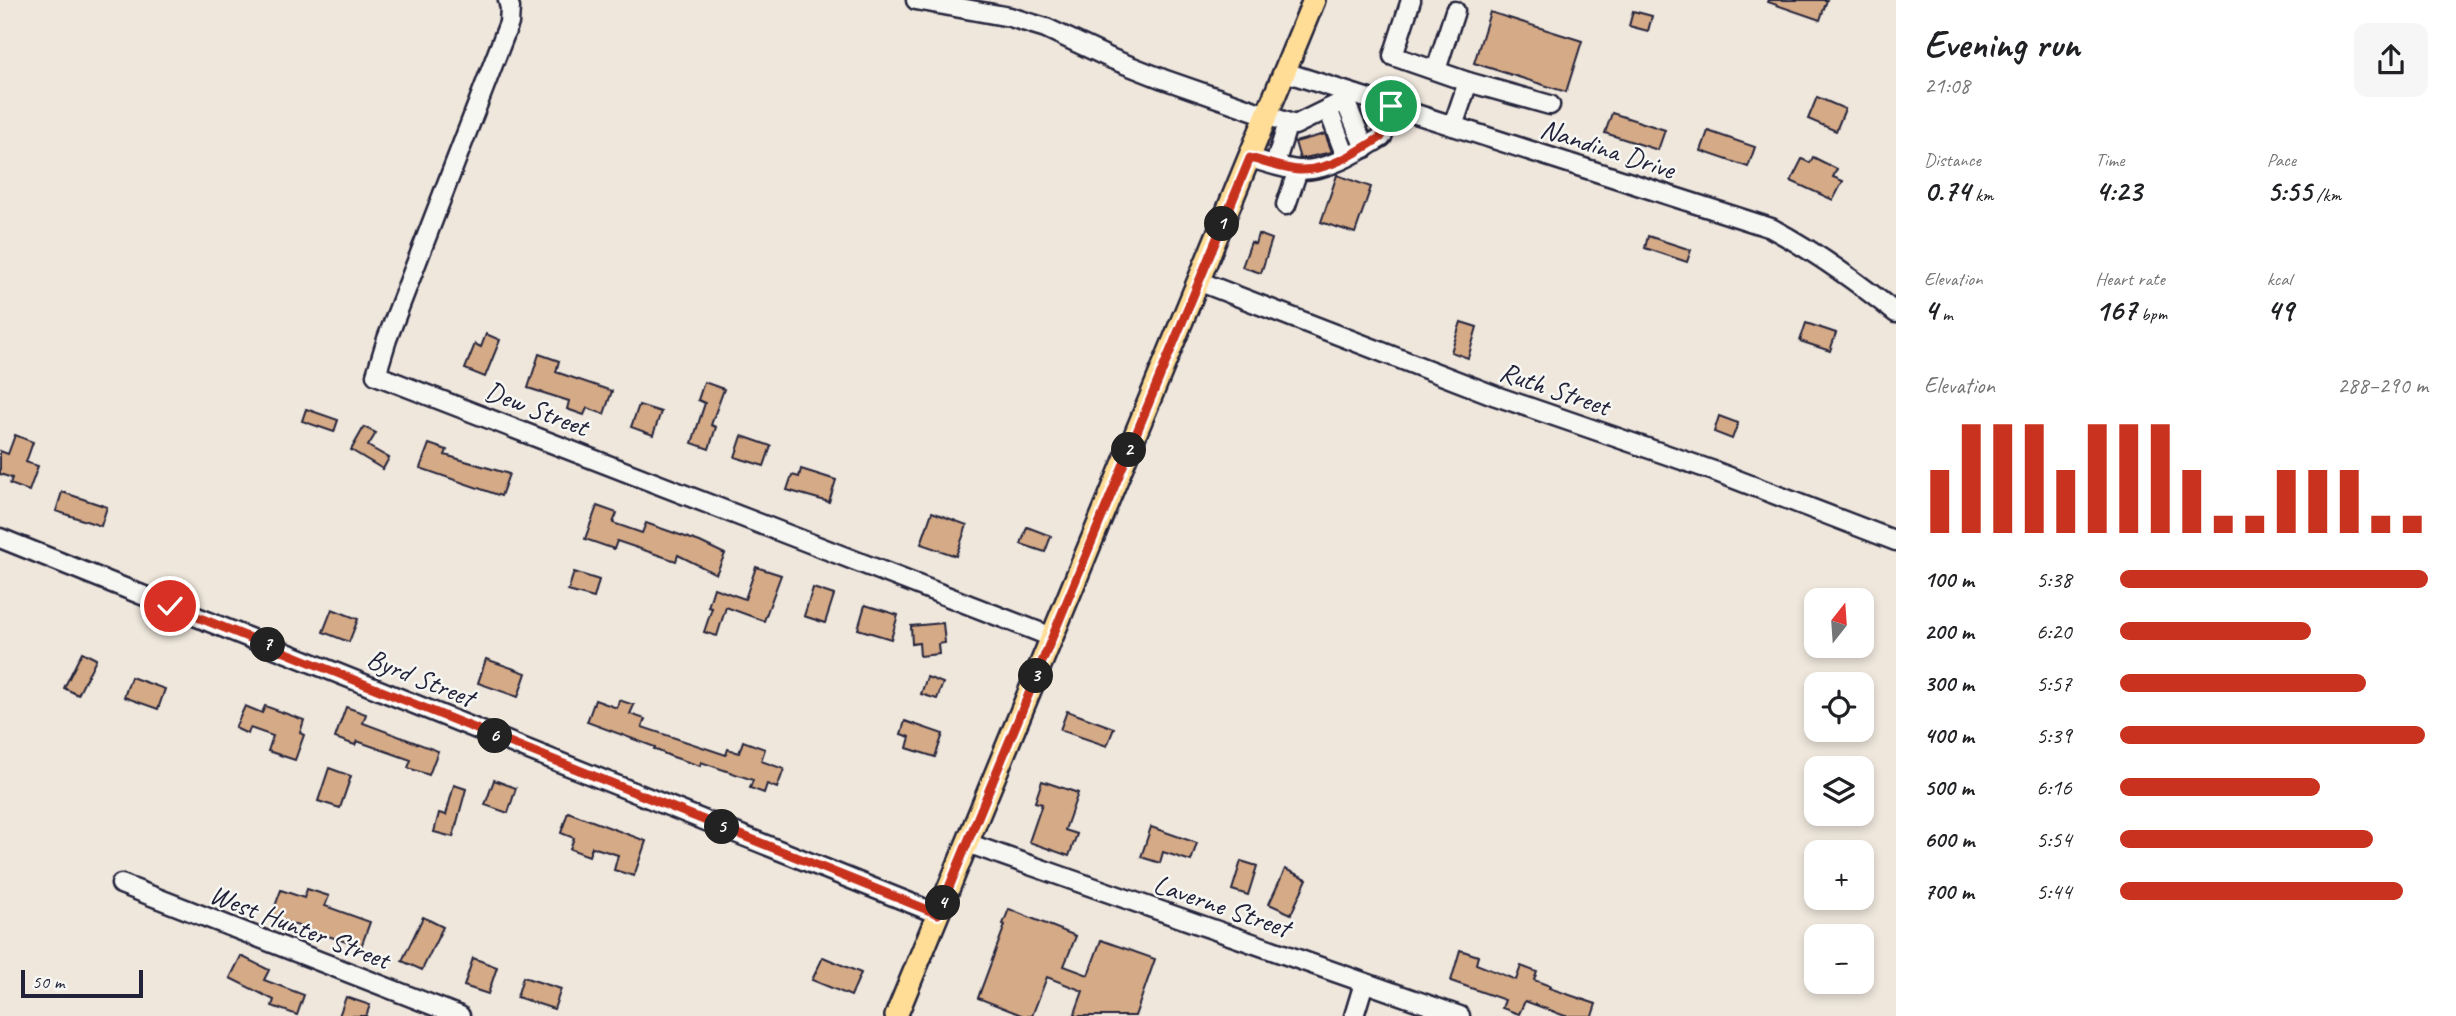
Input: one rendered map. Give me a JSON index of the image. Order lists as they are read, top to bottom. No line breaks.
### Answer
{"streets":{"street":["Nandina Drive","Ruth Street","Dew Street","Byrd Street","Laverne Street","West Hunter Street"]},"scale_bar":"50 m","north":"top","page":{"heading":["Evening run","21:08"],"stats":[["Distance","0.74 km"],["Time","4:23"],["Pace","5:55 /km"],["Elevation","4 m"],["Heart rate","167 bpm"],["kcal","49"]],"pins":["1","2","7","3","6","5","4"],"chart":["Elevation","288–290 m"],"list":[{"name":"100 m","note":"5:38"},{"name":"200 m","note":"6:20"},{"name":"300 m","note":"5:57"},{"name":"400 m","note":"5:39"},{"name":"500 m","note":"6:16"},{"name":"600 m","note":"5:54"},{"name":"700 m","note":"5:44"}],"map_buttons":["+","−"],"scale":"50 m"}}
